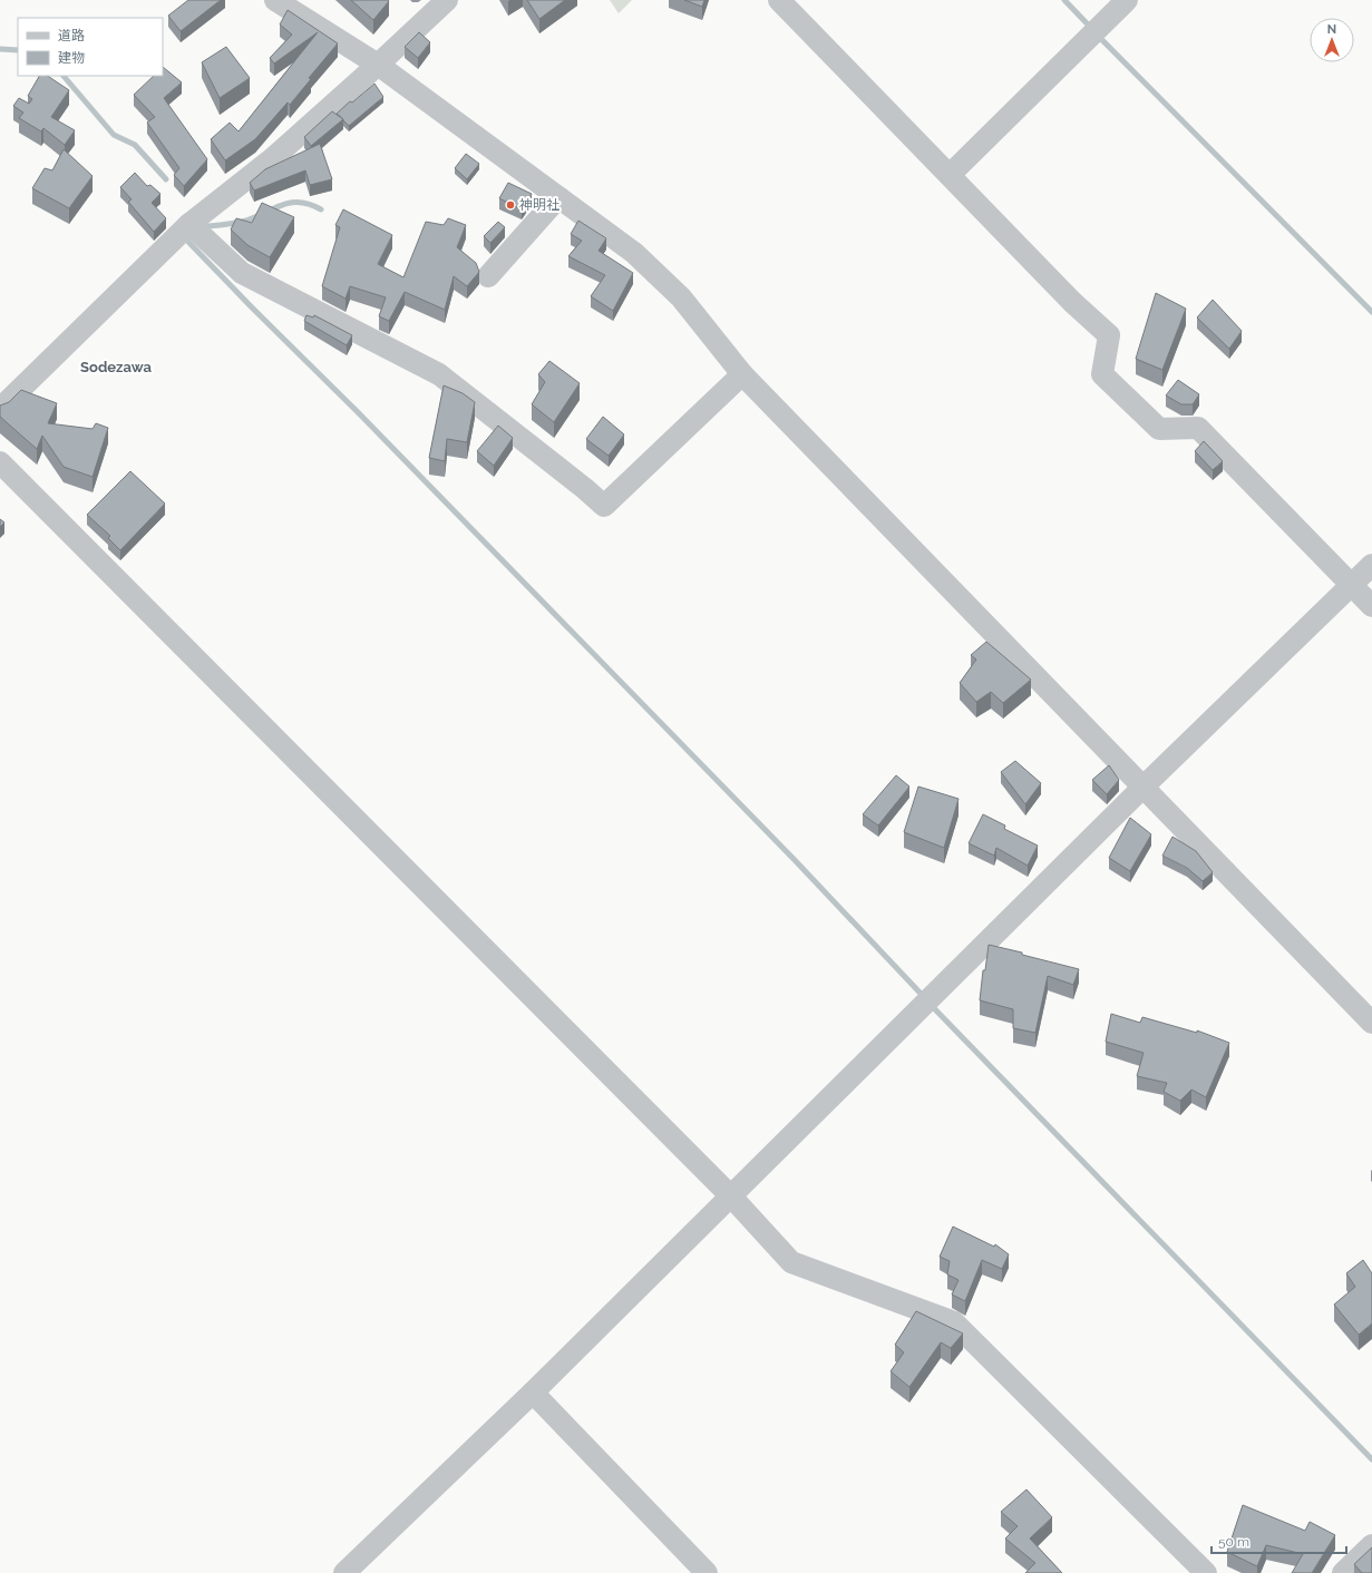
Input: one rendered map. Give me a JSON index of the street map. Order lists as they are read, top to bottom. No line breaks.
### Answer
{"districts":["Sodezawa"],"places":["神明社"],"legend":["道路","建物"],"scale_bar":"50 m","north":"top"}
